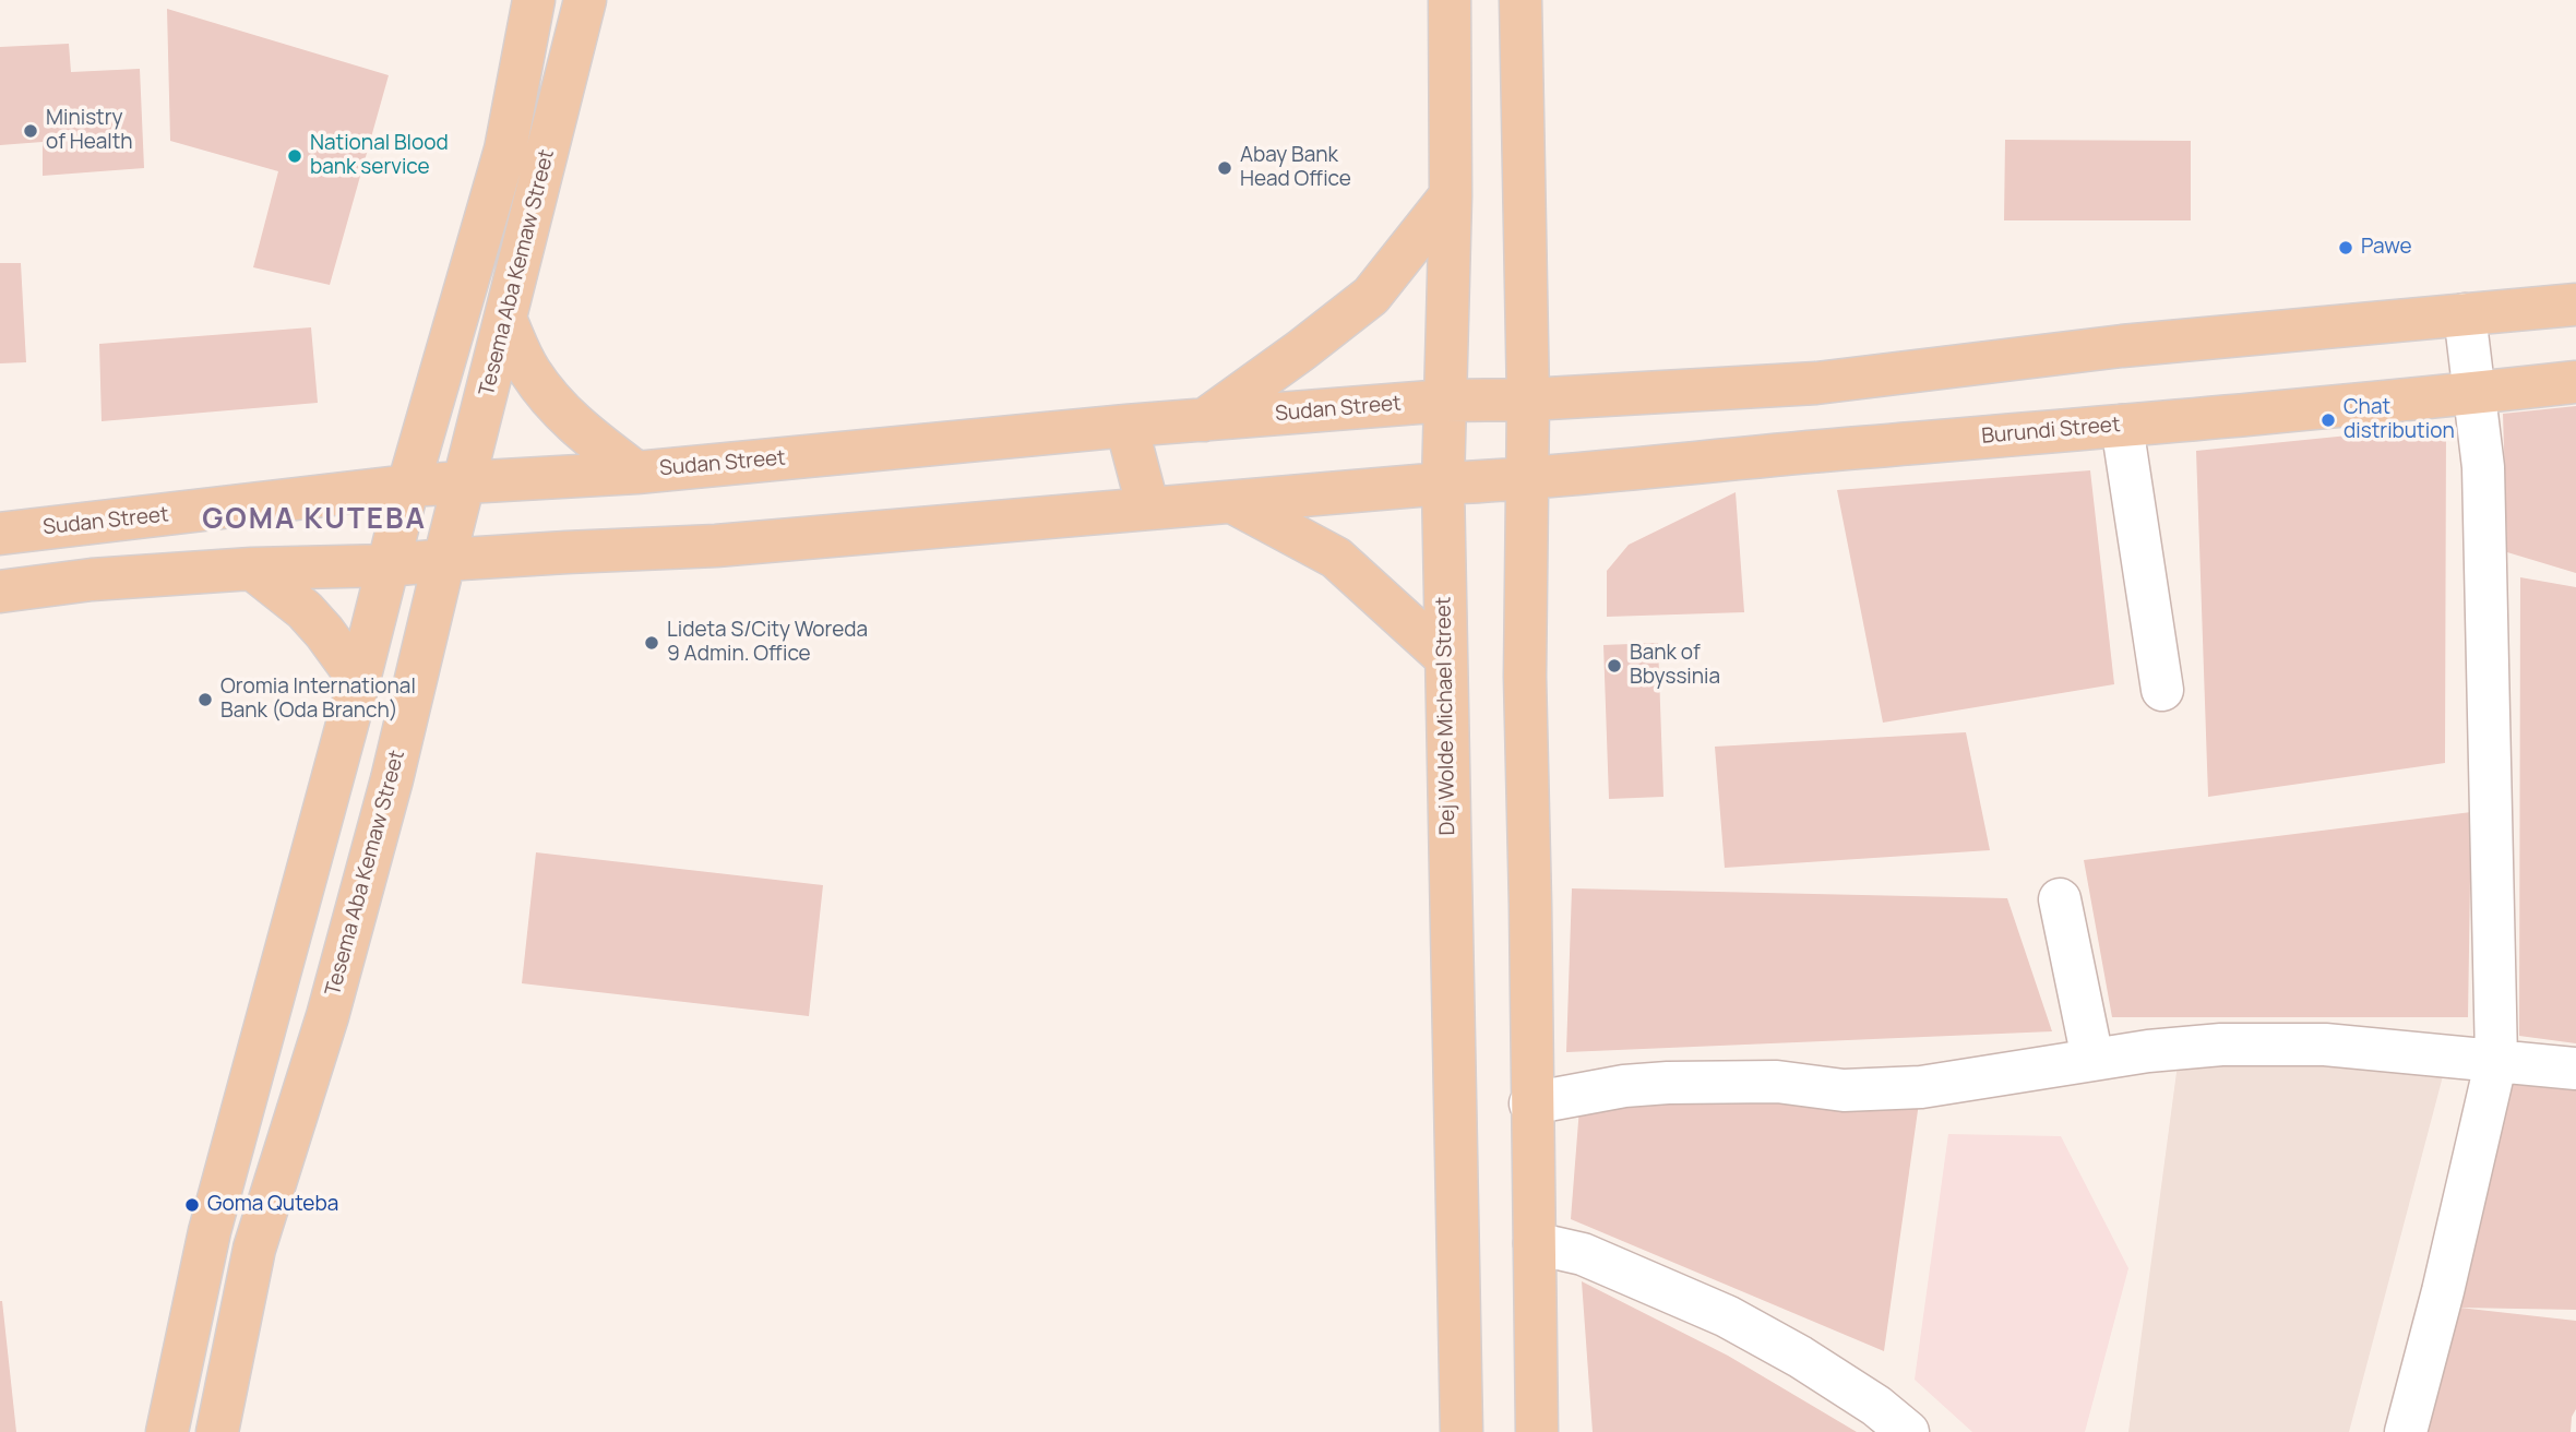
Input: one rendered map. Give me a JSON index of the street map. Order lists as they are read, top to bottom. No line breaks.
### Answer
{"streets":{"main road":["Tesema Aba Kemaw Street","Sudan Street","Burundi Street","Dej Wolde Michael Street"]},"crossings":[["Tesema Aba Kemaw Street","Sudan Street"],["Sudan Street","Dej Wolde Michael Street"],["Burundi Street","Dej Wolde Michael Street"]],"districts":["GOMA KUTEBA"],"places":["Ministry of Health","National Blood bank service","Abay Bank Head Office","Pawe","Chat distribution","Lideta S/City Woreda 9 Admin. Office","Bank of Bbyssinia","Oromia International Bank (Oda Branch)","Goma Quteba"]}
